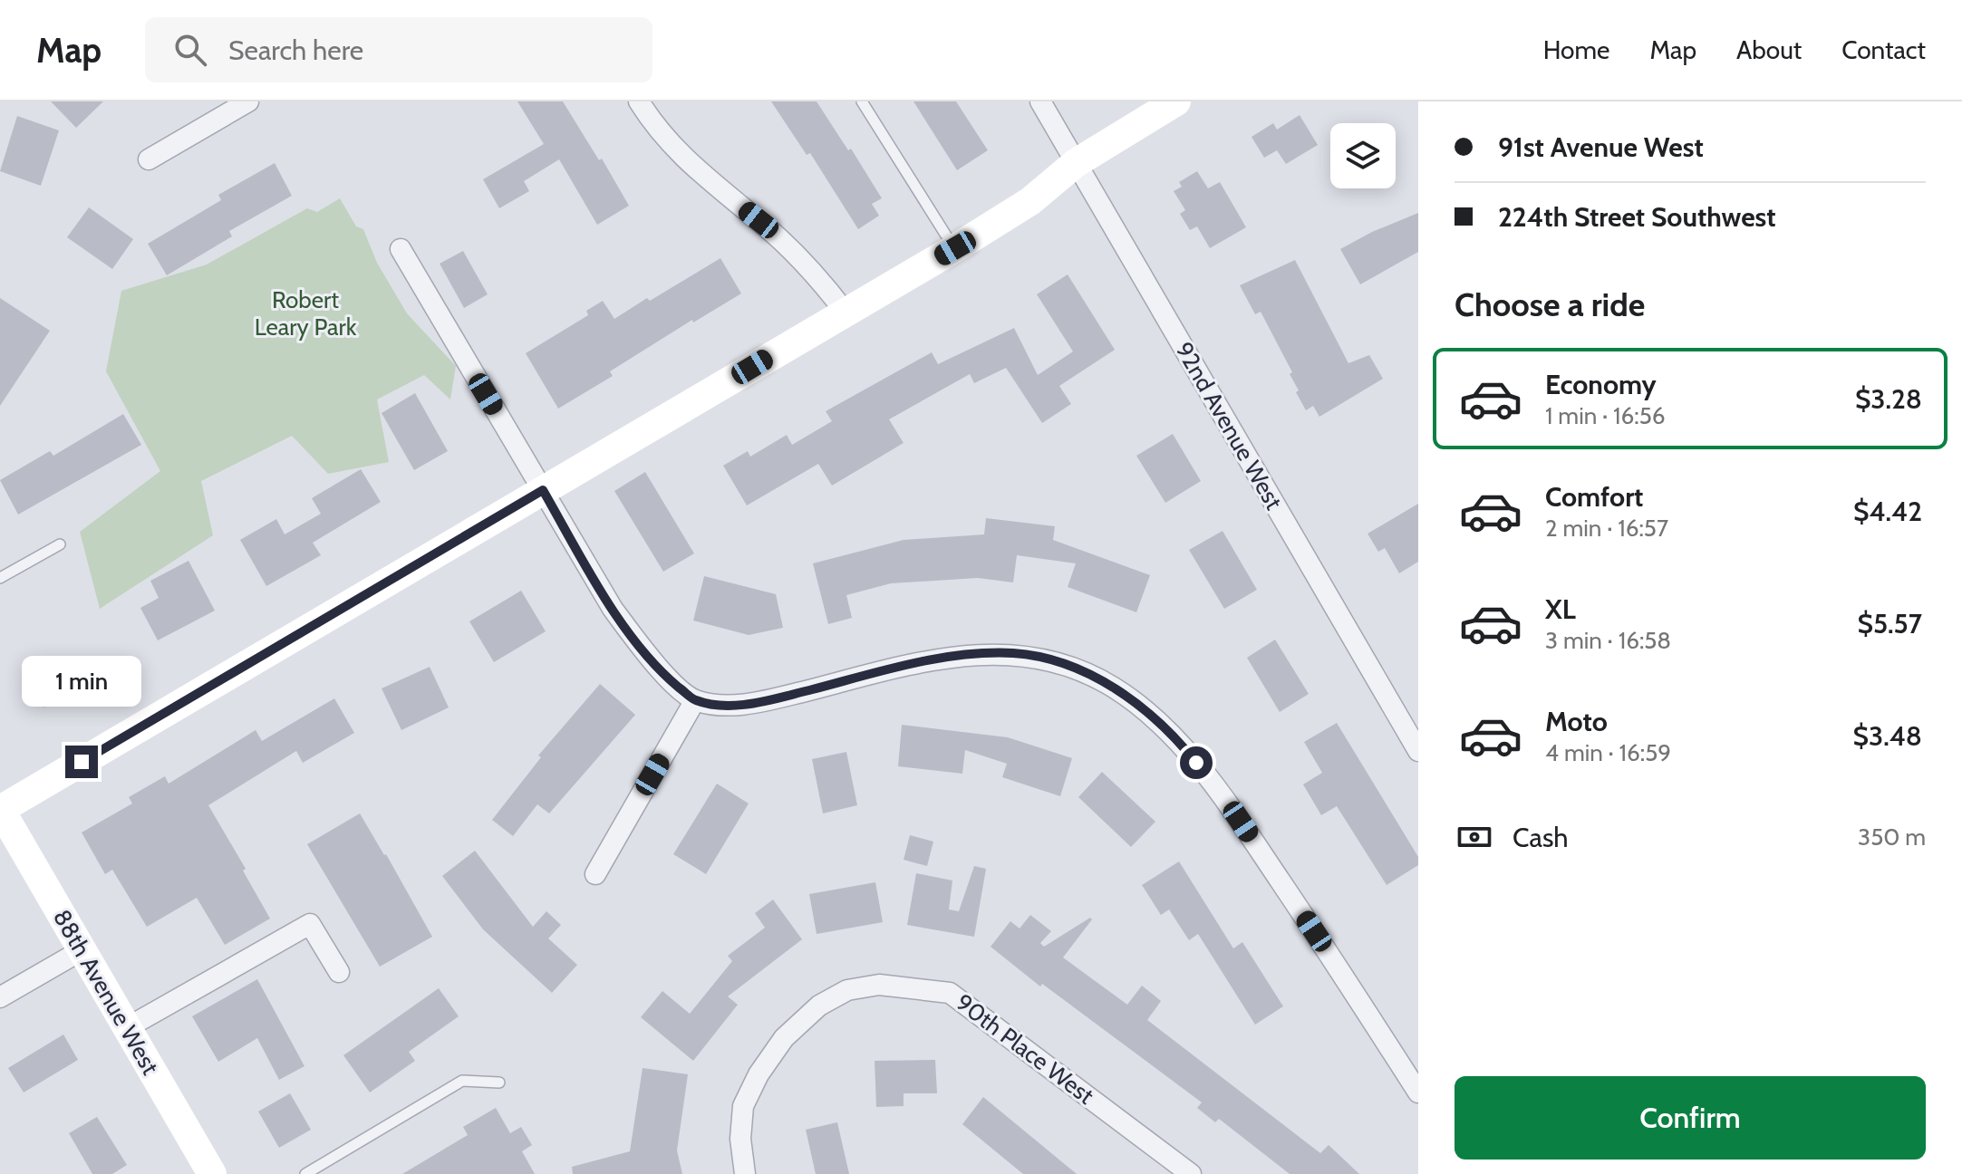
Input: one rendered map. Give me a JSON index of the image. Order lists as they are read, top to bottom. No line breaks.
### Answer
{"streets":{"street":["92nd Avenue West","88th Avenue West","90th Place West"]},"parks":["Robert Leary Park"],"page":{"header":"Map","search":"Search here","nav":["Home","Map","About","Contact"],"banner":["91st Avenue West","224th Street Southwest"],"heading":"Choose a ride","list":[{"name":"Economy","note":"1 min · 16:56","value":"$3.28"},{"name":"Comfort","note":"2 min · 16:57","value":"$4.42"},{"name":"XL","note":"3 min · 16:58","value":"$5.57"},{"name":"Moto","note":"4 min · 16:59","value":"$3.48"}],"bubble":"1 min","pay":["Cash","350 m"],"buttons":"Confirm"}}
